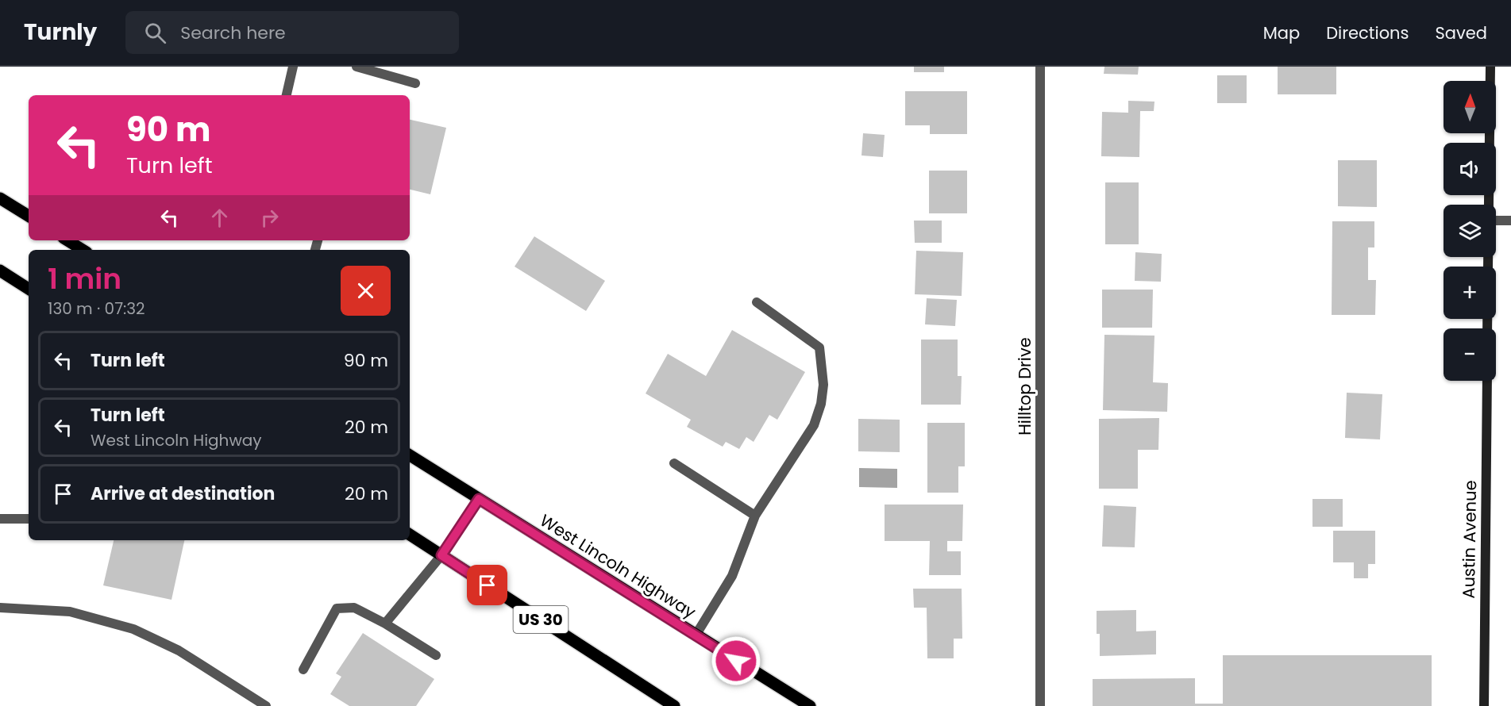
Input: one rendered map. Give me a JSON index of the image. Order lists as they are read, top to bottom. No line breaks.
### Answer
{"streets":{"main road":["West Lincoln Highway","US 30"],"street":["Hilltop Drive","Austin Avenue"]},"north":"top","page":{"header":"Turnly","search":"Search here","nav":["Map","Directions","Saved"],"map_buttons":["+","−"],"turn":["90 m","Turn left"],"heading":["1 min","130 m · 07:32"],"list":[{"name":"Turn left","value":"90 m"},{"name":"Turn left","note":"West Lincoln Highway","value":"20 m"},{"name":"Arrive at destination","value":"20 m"}]}}
